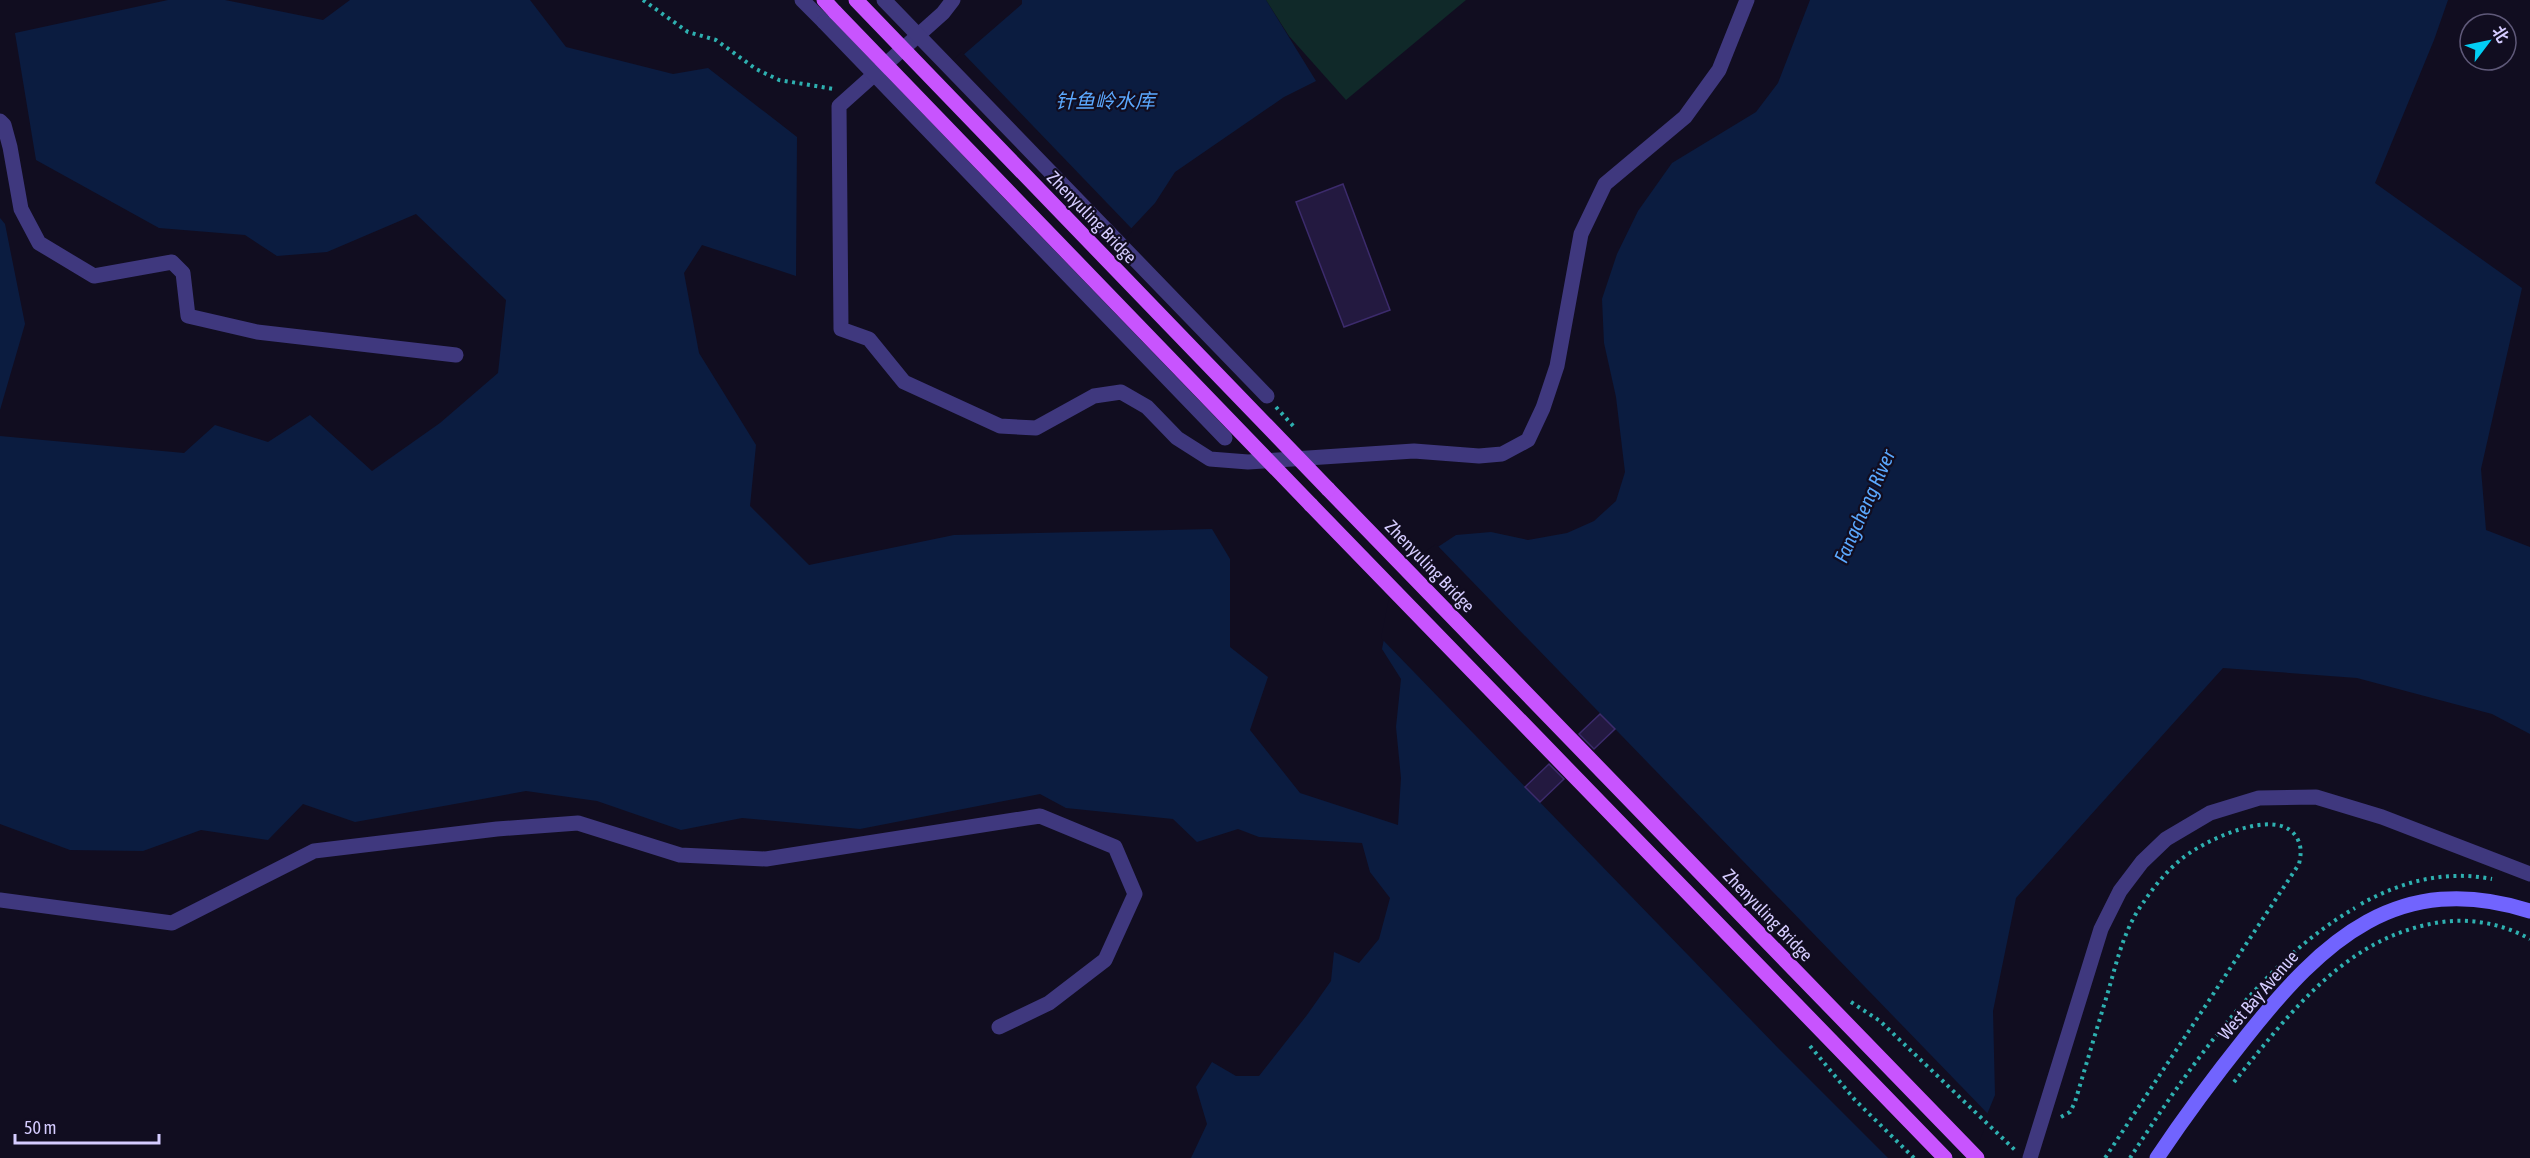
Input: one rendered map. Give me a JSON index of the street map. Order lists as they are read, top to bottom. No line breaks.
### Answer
{"streets":{"main road":["Zhenyuling Bridge","West Bay Avenue"]},"water":["针鱼岭水库","Fangcheng River"],"scale_bar":"50 m","north":"top right"}
